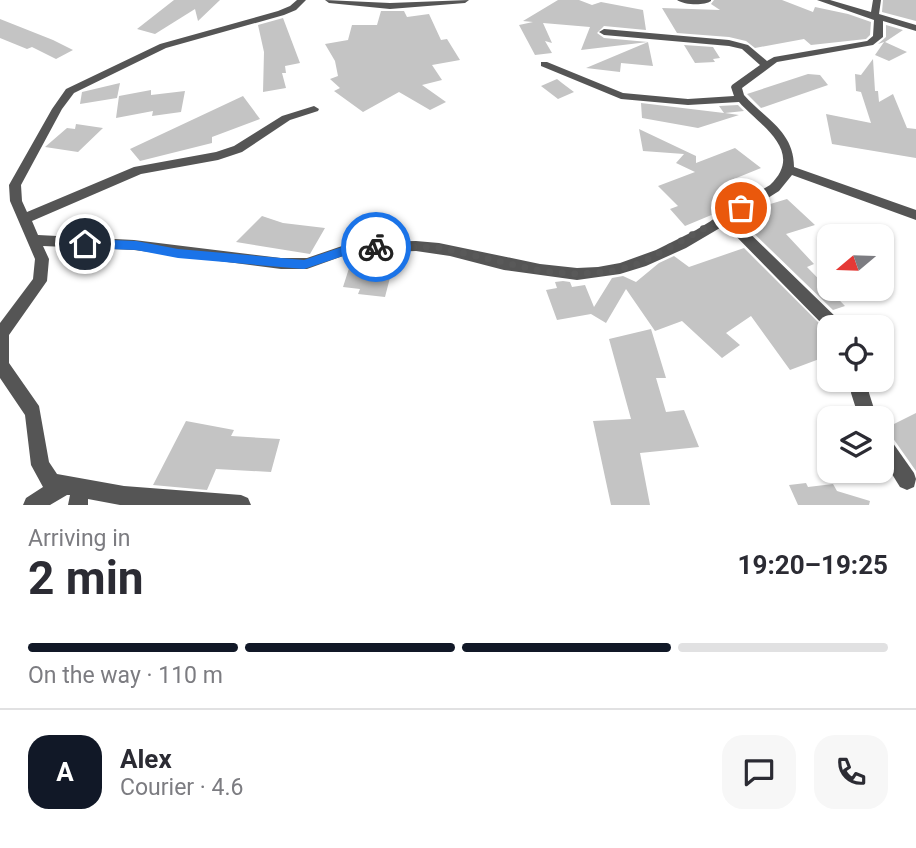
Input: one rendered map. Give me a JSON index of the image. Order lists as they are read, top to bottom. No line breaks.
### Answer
{"north":"left","page":{"heading":["2 min","Arriving in","19:20–19:25"],"panel":["Alex","Courier · 4.6"],"bar":"On the way · 110 m","round":"A"}}
